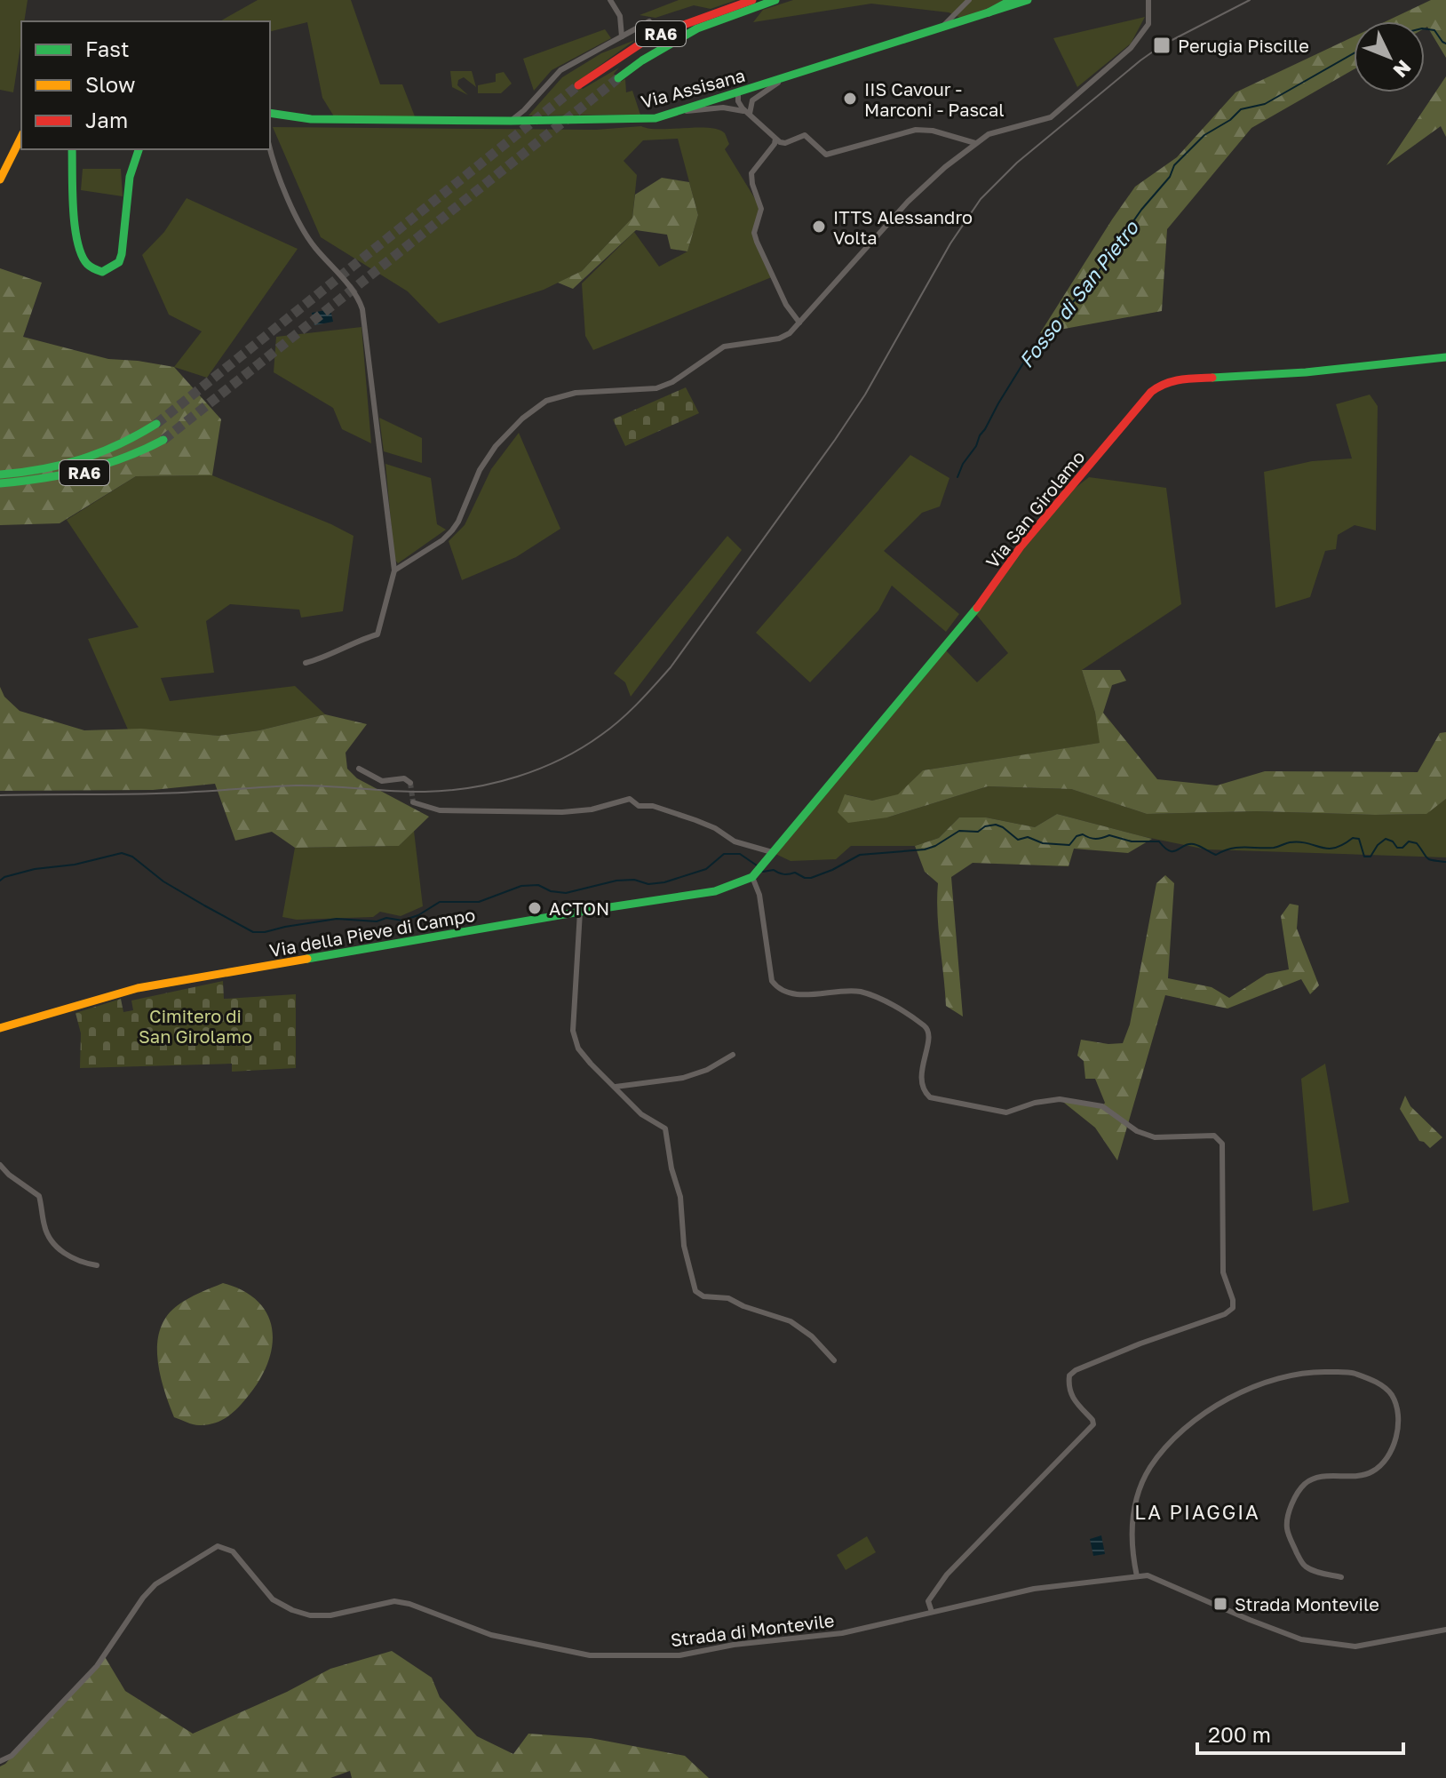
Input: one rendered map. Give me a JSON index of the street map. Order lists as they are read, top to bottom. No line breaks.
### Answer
{"streets":{"main road":["RA6","Via Assisana","Via San Girolamo","Via della Pieve di Campo"],"street":["Strada di Montevile"]},"crossings":[["Via San Girolamo","Via della Pieve di Campo"]],"districts":["LA PIAGGIA"],"water":["Fosso di San Pietro"],"parks":["Cimitero di San Girolamo"],"places":{"transit":["Perugia Piscille","Strada Montevile"],"other":["IIS Cavour - Marconi - Pascal","ITTS Alessandro Volta","ACTON"]},"legend":["Fast","Slow","Jam"],"scale_bar":"200 m","north":"bottom right"}
